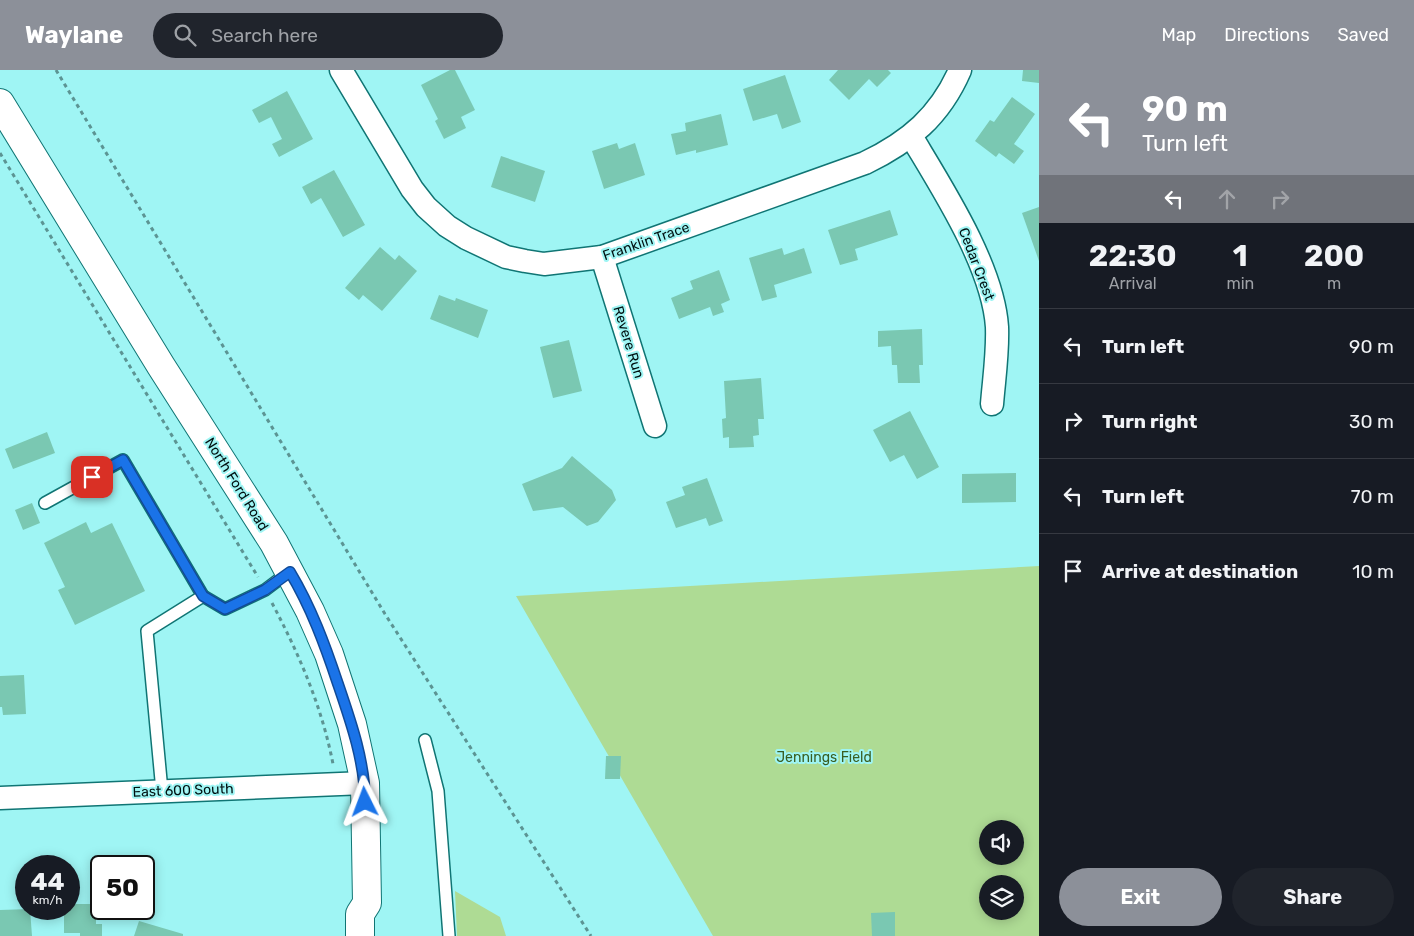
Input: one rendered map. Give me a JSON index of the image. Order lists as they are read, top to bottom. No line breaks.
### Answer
{"streets":{"main road":["North Ford Road"],"street":["Franklin Trace","Cedar Crest","Revere Run","East 600 South"]},"crossings":[["Franklin Trace","Cedar Crest"],["Franklin Trace","Revere Run"],["North Ford Road","East 600 South"]],"parks":["Jennings Field"],"page":{"header":"Waylane","search":"Search here","nav":["Map","Directions","Saved"],"turn":["90 m","Turn left"],"eta":["22:30","Arrival","1","min","200","m"],"list":[{"name":"Turn left","value":"90 m"},{"name":"Turn right","value":"30 m"},{"name":"Turn left","value":"70 m"},{"name":"Arrive at destination","value":"10 m"}],"speed":"44 km/h","limit":"50","buttons":["Exit","Share"]}}
